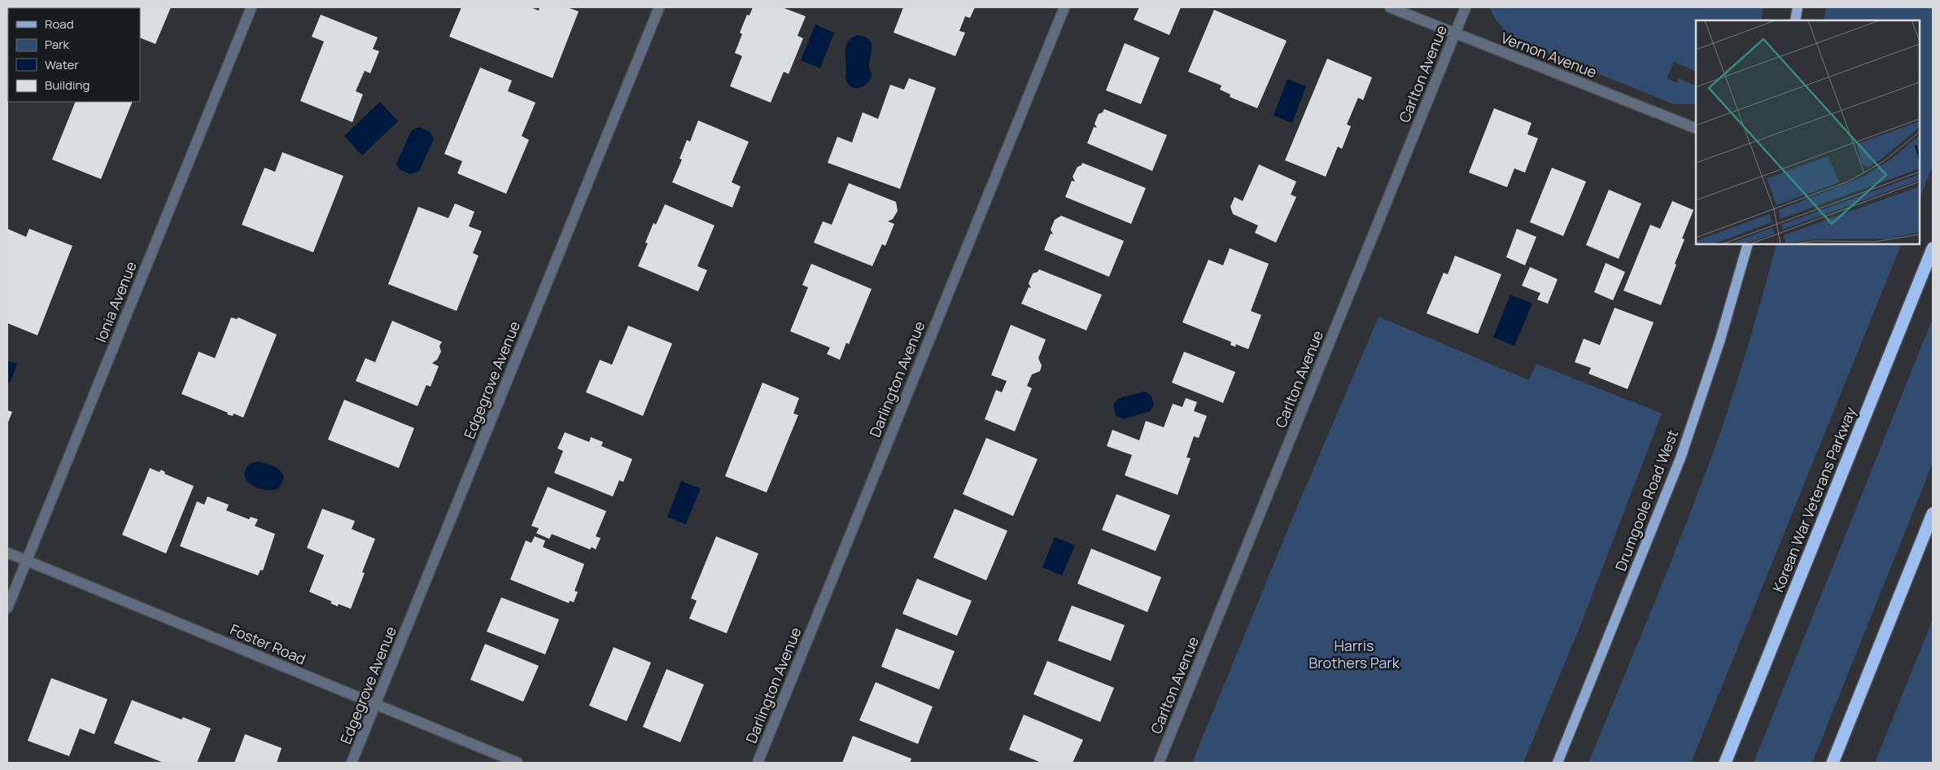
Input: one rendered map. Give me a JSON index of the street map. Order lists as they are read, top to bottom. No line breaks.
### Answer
{"streets":{"highway":["Korean War Veterans Parkway"],"main road":["Drumgoole Road West"],"street":["Vernon Avenue","Carlton Avenue","Ionia Avenue","Darlington Avenue","Edgegrove Avenue","Foster Road"]},"crossings":[["Vernon Avenue","Carlton Avenue"],["Ionia Avenue","Foster Road"],["Edgegrove Avenue","Foster Road"]],"parks":["Harris Brothers Park"],"legend":["Road","Park","Water","Building"]}
